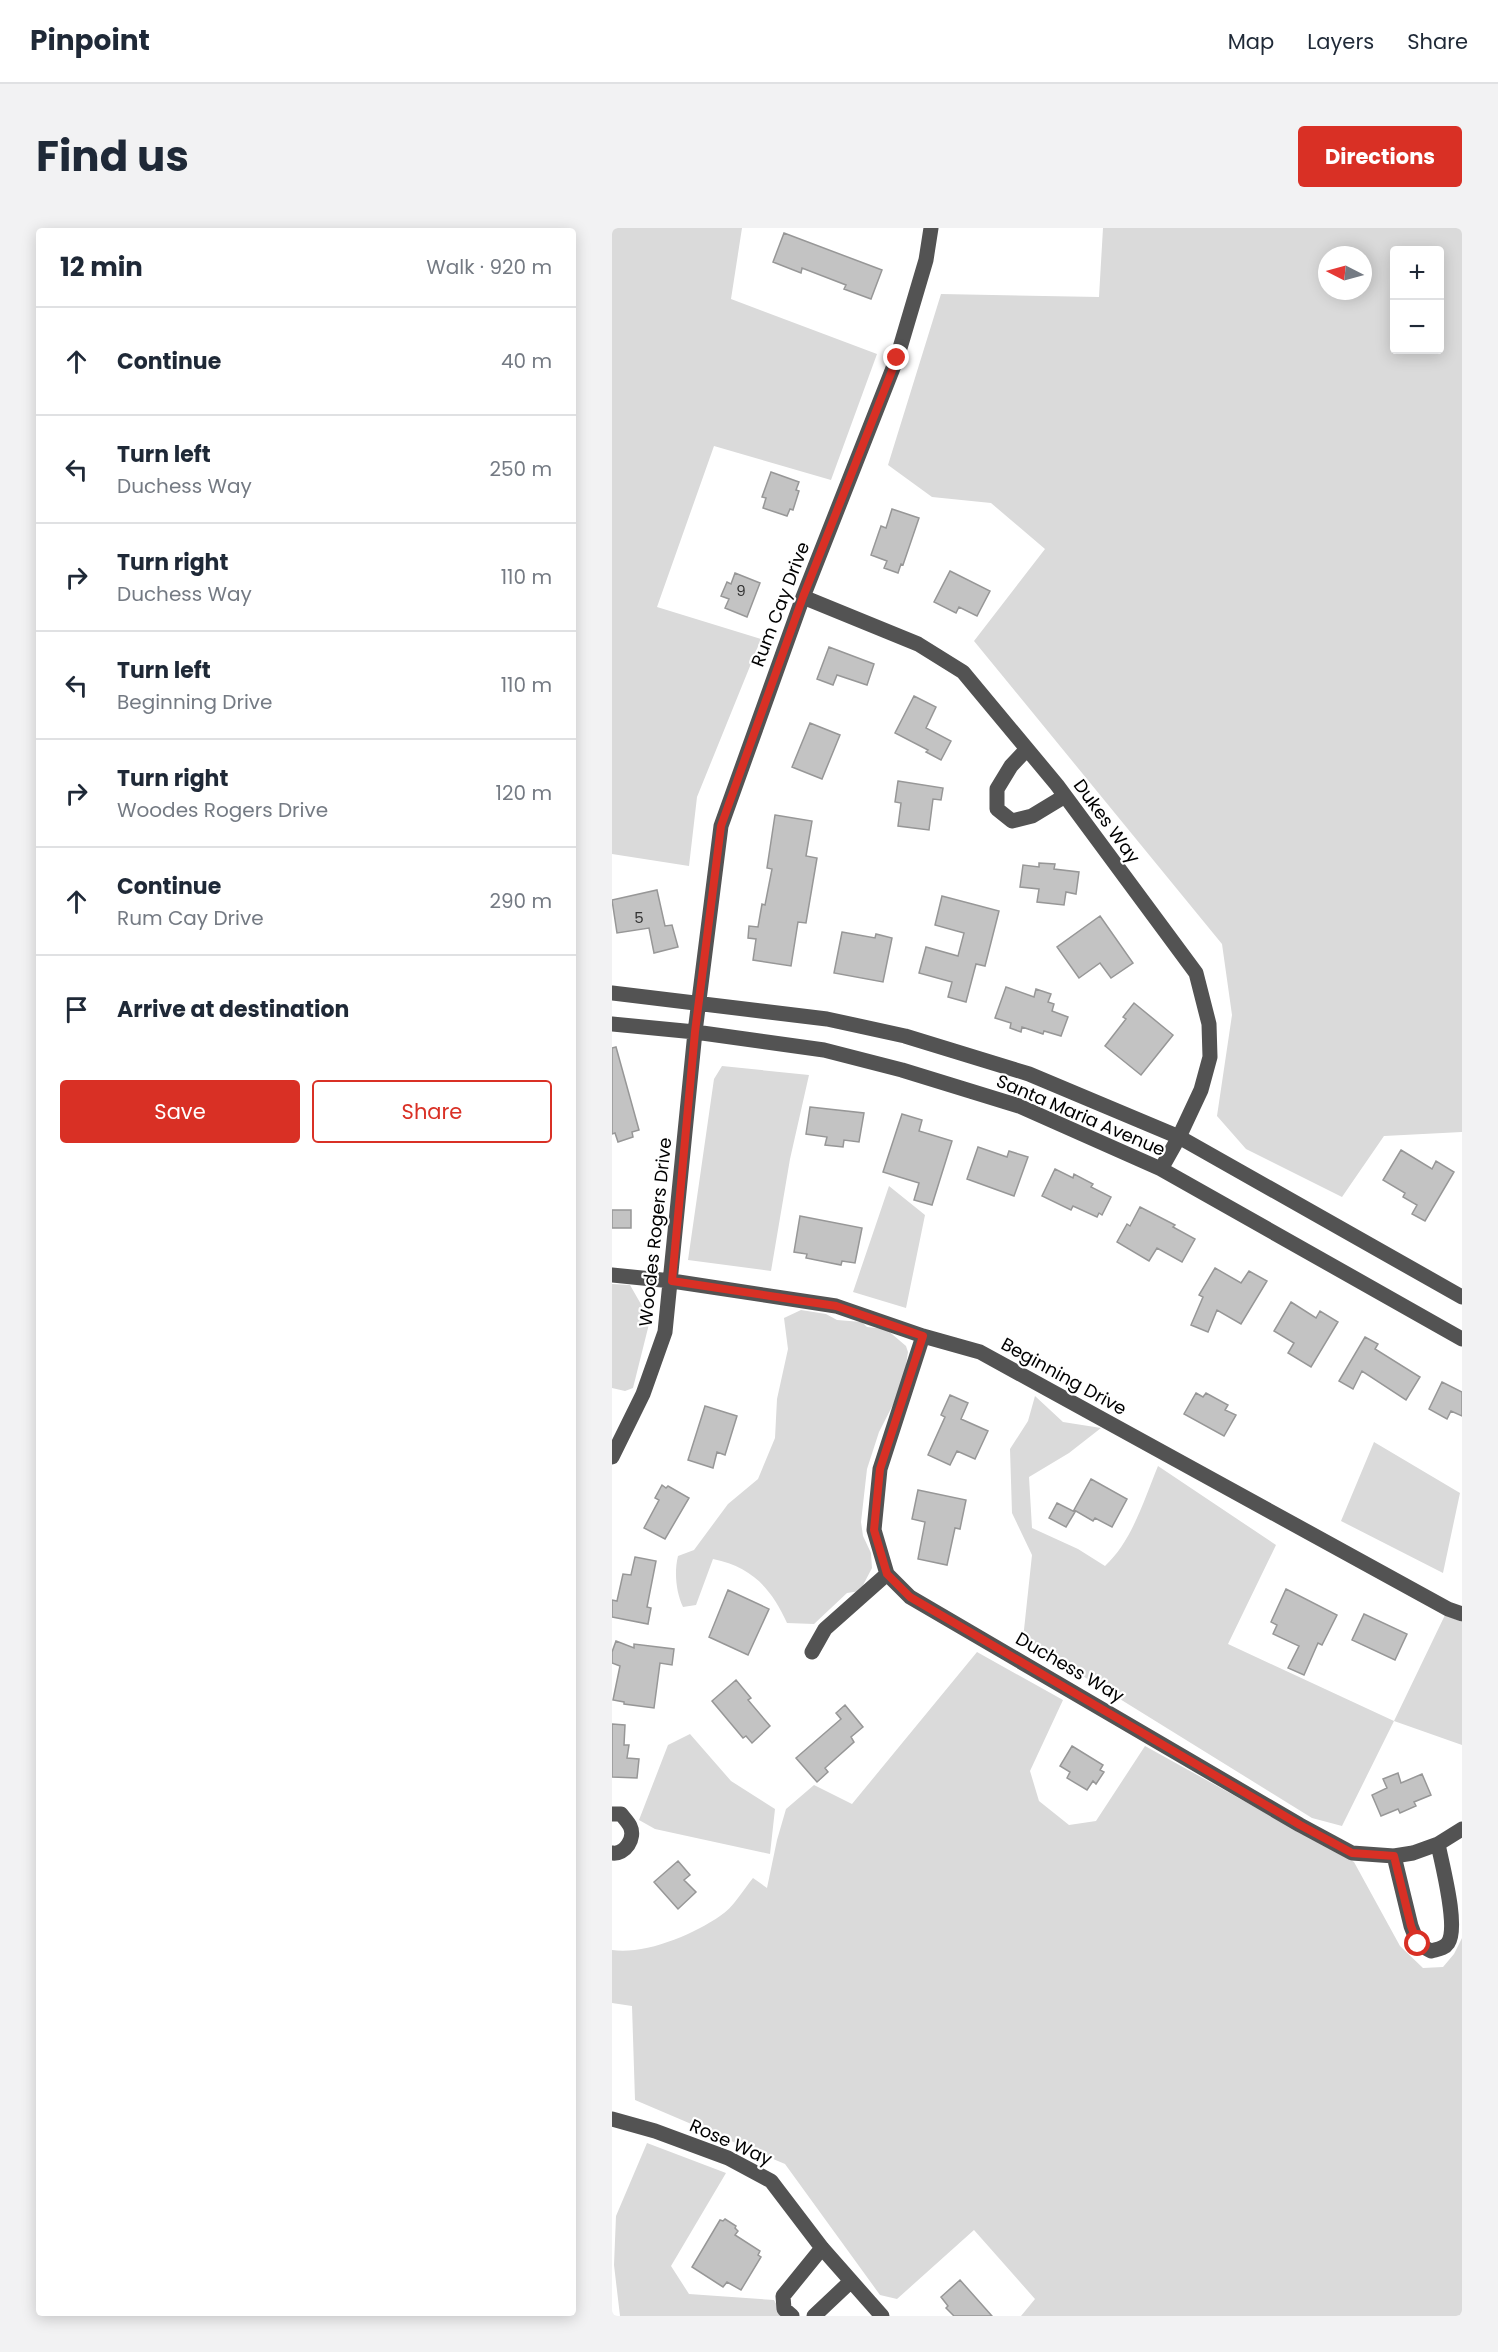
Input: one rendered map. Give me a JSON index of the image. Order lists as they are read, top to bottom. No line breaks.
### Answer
{"streets":{"street":["Rum Cay Drive","Dukes Way","Santa Maria Avenue","Woodes Rogers Drive","Beginning Drive","Duchess Way","Rose Way"]},"crossings":[["Rum Cay Drive","Dukes Way"],["Rum Cay Drive","Santa Maria Avenue"],["Rum Cay Drive","Woodes Rogers Drive"],["Dukes Way","Santa Maria Avenue"],["Santa Maria Avenue","Woodes Rogers Drive"],["Woodes Rogers Drive","Beginning Drive"],["Beginning Drive","Duchess Way"]],"house_numbers":["9","5"],"north":"left","page":{"header":"Pinpoint","nav":["Map","Layers","Share"],"title":"Find us","buttons":["Directions",["Save","Share"]],"heading":["12 min","Walk · 920 m"],"map_buttons":["+","−"],"list":[["Continue","40 m"],["Turn left","Duchess Way","250 m"],["Turn right","Duchess Way","110 m"],["Turn left","Beginning Drive","110 m"],["Turn right","Woodes Rogers Drive","120 m"],["Continue","Rum Cay Drive","290 m"],"Arrive at destination"]}}
